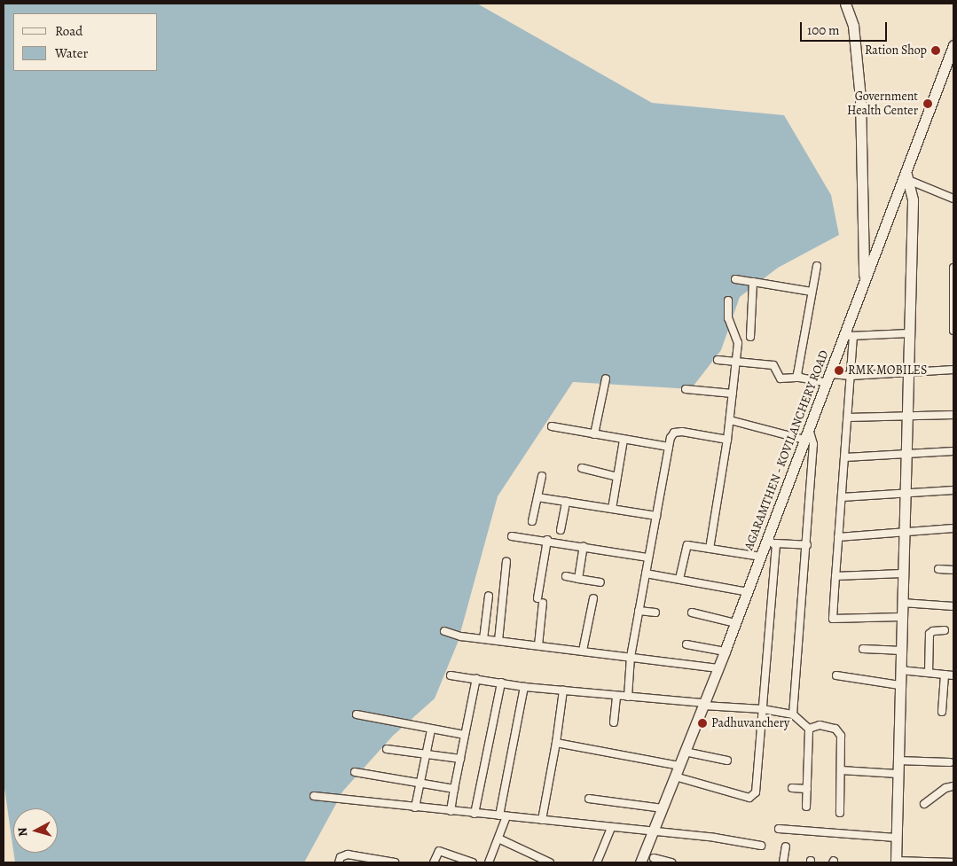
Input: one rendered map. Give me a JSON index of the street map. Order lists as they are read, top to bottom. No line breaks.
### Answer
{"streets":{"street":["AGARAMTHEN - KOVILANCHERY ROAD"]},"places":["Ration Shop","Government Health Center","RMK MOBILES","Padhuvanchery"],"legend":["Road","Water"],"scale_bar":"100 m","north":"left"}
